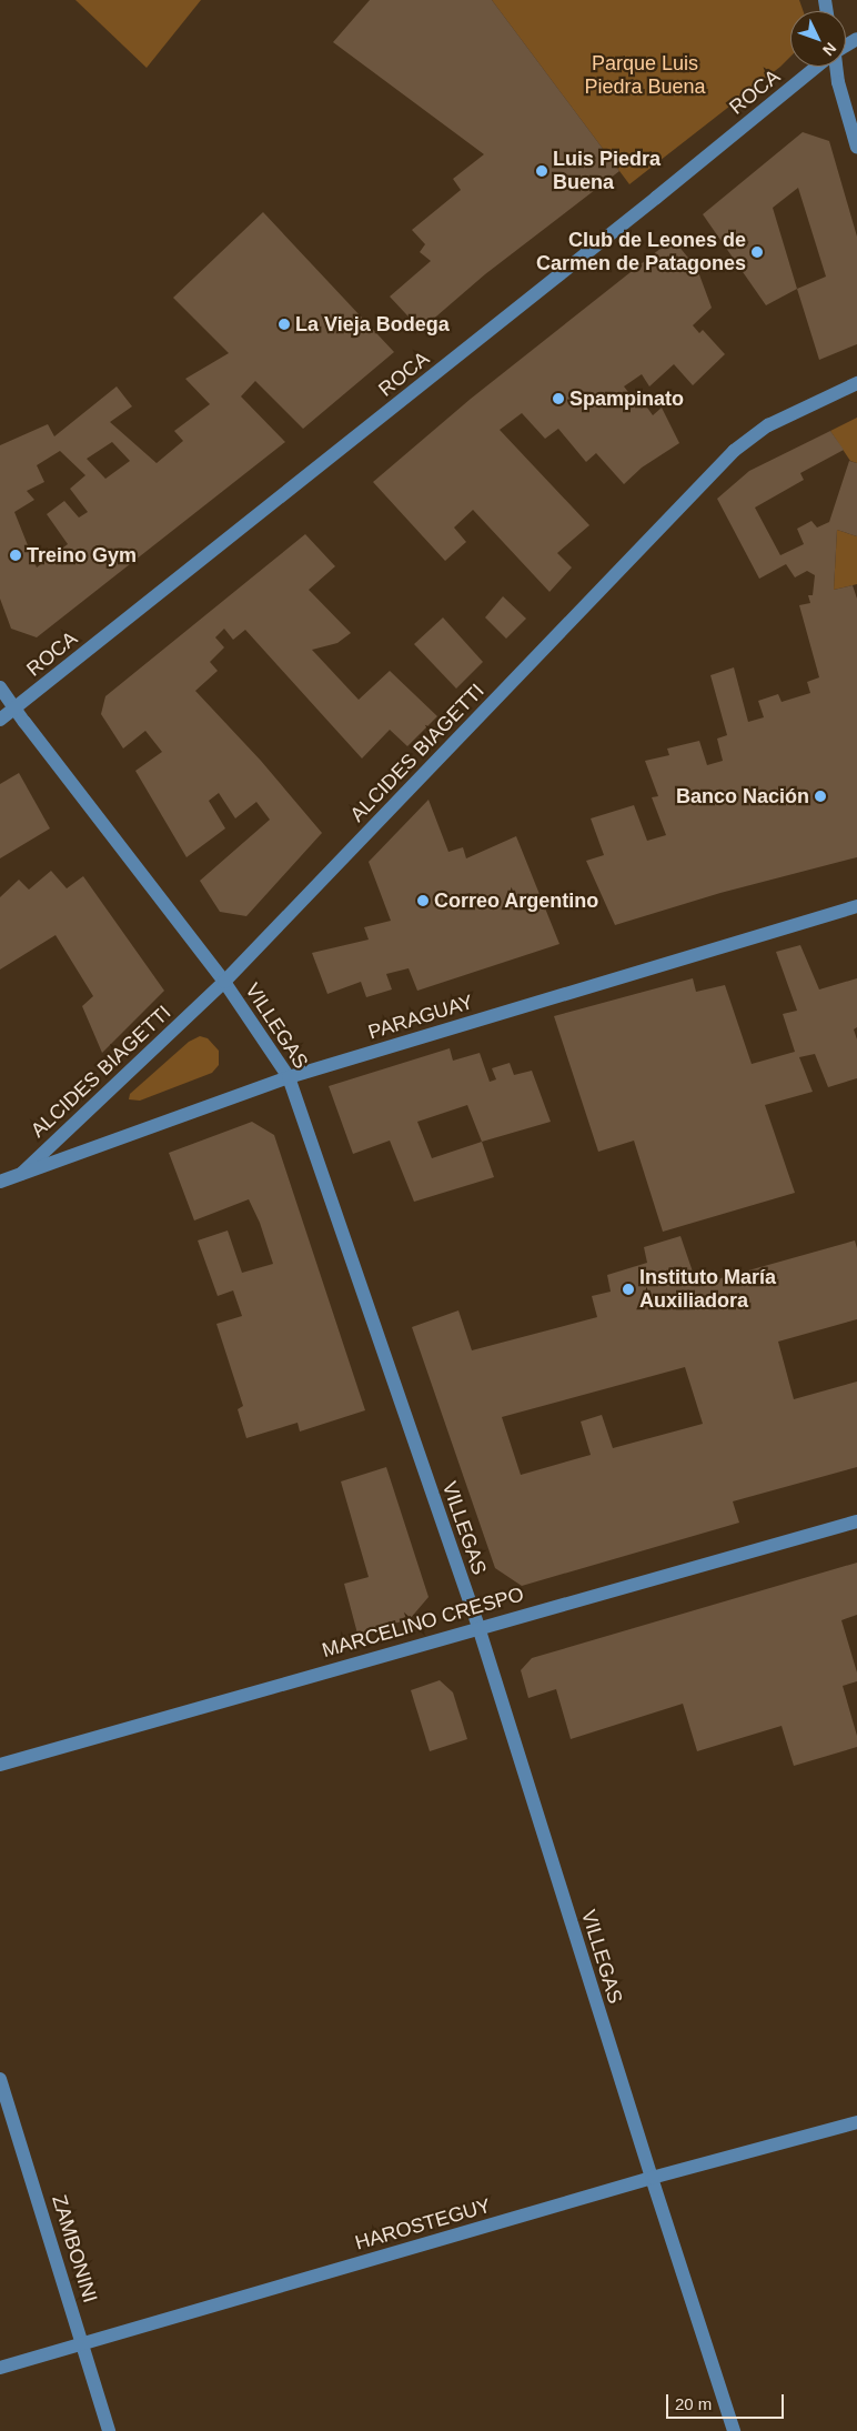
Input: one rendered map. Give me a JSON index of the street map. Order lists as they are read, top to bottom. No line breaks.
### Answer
{"streets":{"street":["ROCA","ALCIDES BIAGETTI","PARAGUAY","VILLEGAS","MARCELINO CRESPO","HAROSTEGUY","ZAMBONINI"]},"crossings":[["ROCA","VILLEGAS"],["ALCIDES BIAGETTI","PARAGUAY"],["ALCIDES BIAGETTI","VILLEGAS"],["PARAGUAY","VILLEGAS"],["VILLEGAS","MARCELINO CRESPO"],["VILLEGAS","HAROSTEGUY"],["HAROSTEGUY","ZAMBONINI"]],"parks":["Parque Luis Piedra Buena"],"places":["Luis Piedra Buena","Club de Leones de Carmen de Patagones","La Vieja Bodega","Spampinato","Treino Gym","Banco Nación","Correo Argentino","Instituto María Auxiliadora"],"scale_bar":"20 m","north":"bottom right"}
